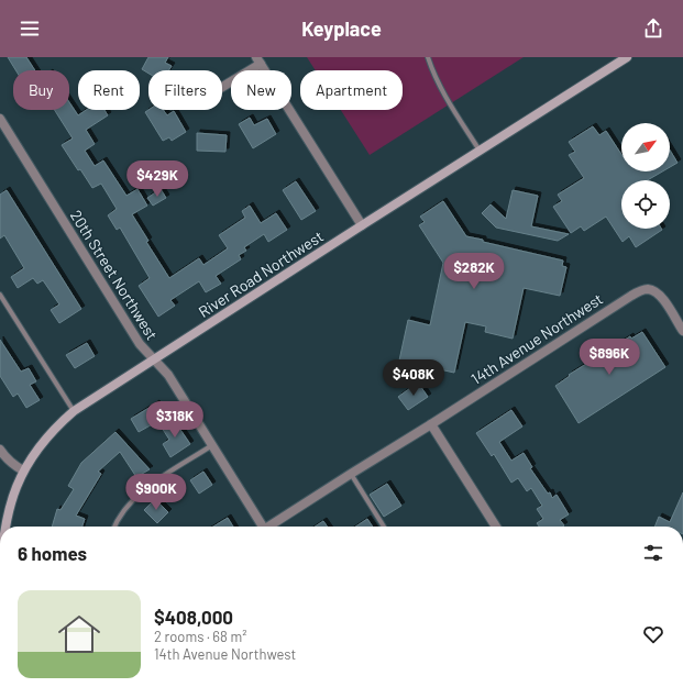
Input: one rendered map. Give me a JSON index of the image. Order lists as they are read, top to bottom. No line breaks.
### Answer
{"streets":{"street":["River Road Northwest","20th Street Northwest","14th Avenue Northwest"]},"crossings":[["River Road Northwest","20th Street Northwest"]],"north":"top right","page":{"header":"Keyplace","chip":["Buy","Rent","Filters","New","Apartment"],"price":["$429K","$282K","$896K","$408K","$318K","$900K"],"heading":"6 homes","list":[{"name":"$408,000","note":"2 rooms · 68 m² · 14th Avenue Northwest"}]}}
